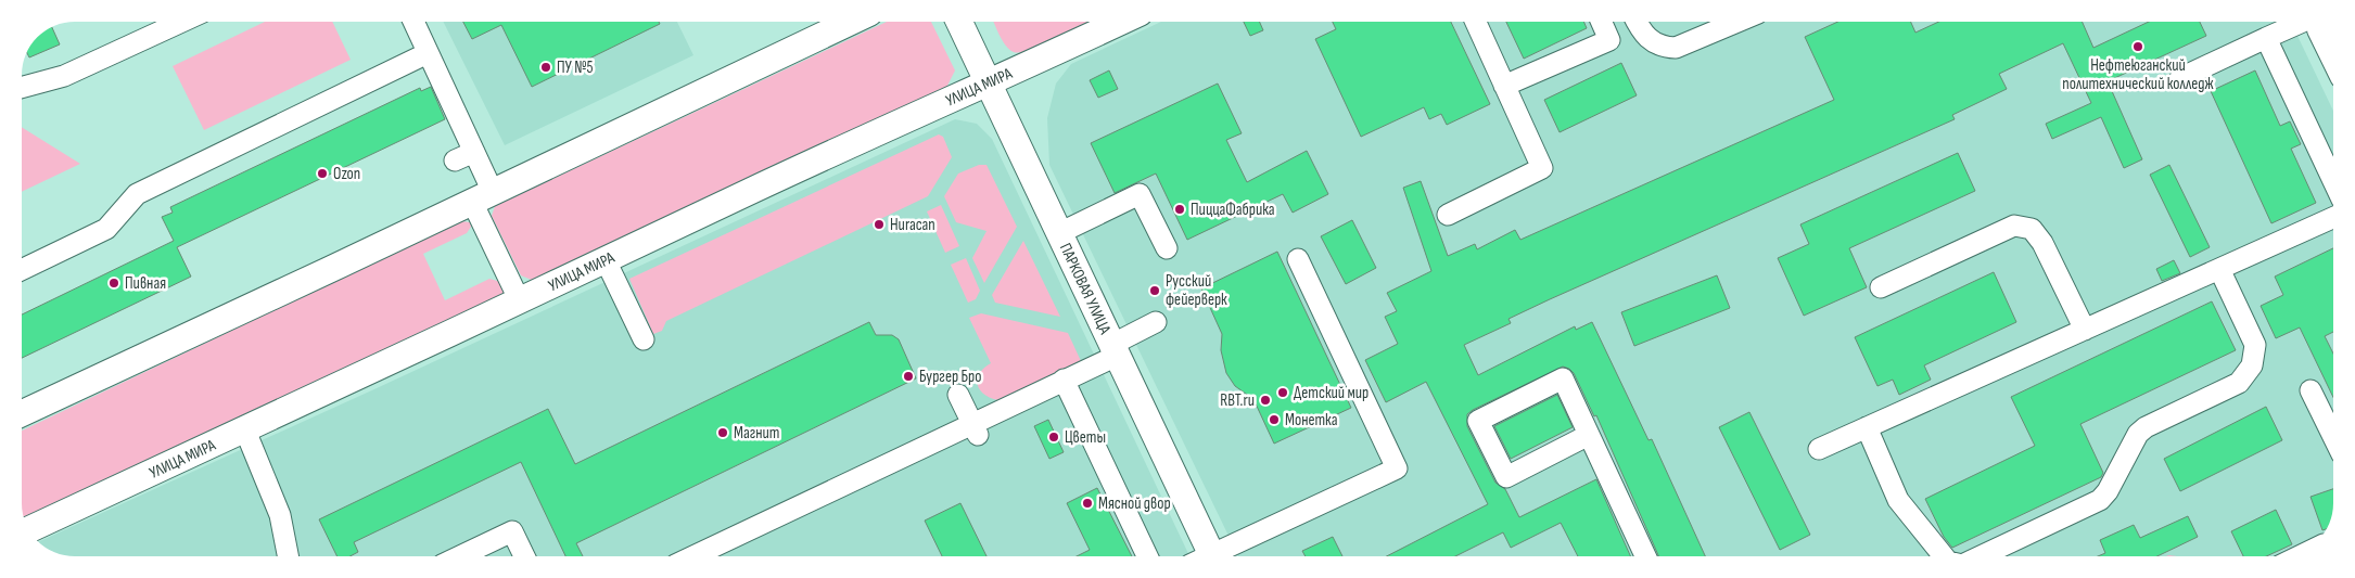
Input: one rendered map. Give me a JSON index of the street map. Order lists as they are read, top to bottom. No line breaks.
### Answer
{"streets":{"main road":["УЛИЦА МИРА","ПАРКОВАЯ УЛИЦА"]},"crossings":[["УЛИЦА МИРА","ПАРКОВАЯ УЛИЦА"]],"places":["Нефтеюганский политехнический колледж","ПУ №5","Ozon","ПиццаФабрика","Huracan","Пивная","Русский фейерверк","Бургер Бро","Детский мир","RBT.ru","Монетка","Магнит","Цветы","Мясной двор"]}
